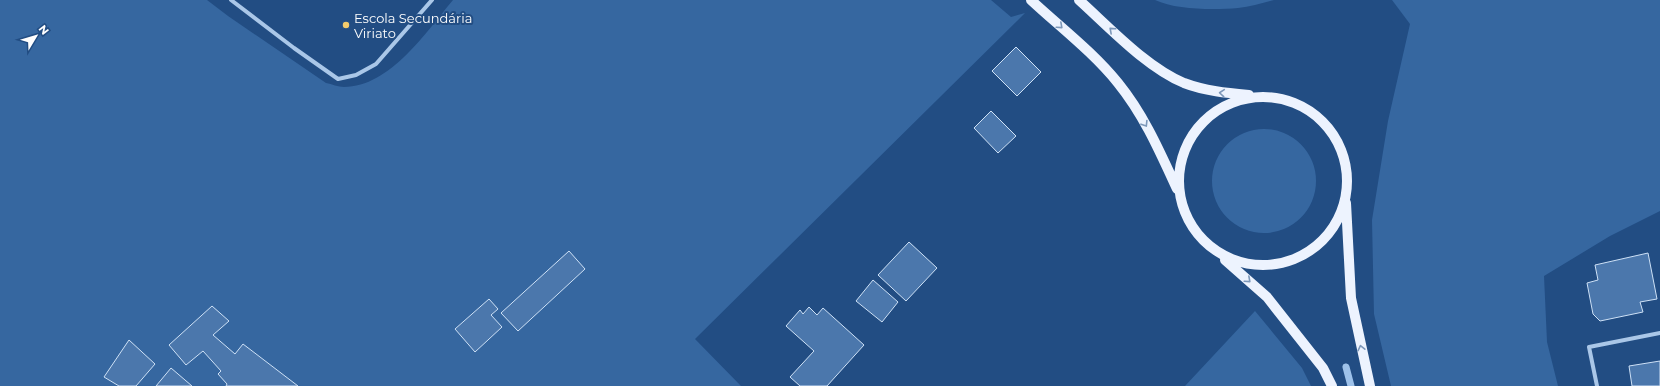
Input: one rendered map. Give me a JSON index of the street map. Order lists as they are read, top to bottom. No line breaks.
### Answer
{"places":["Escola Secundária Viriato"],"north":"top right"}
